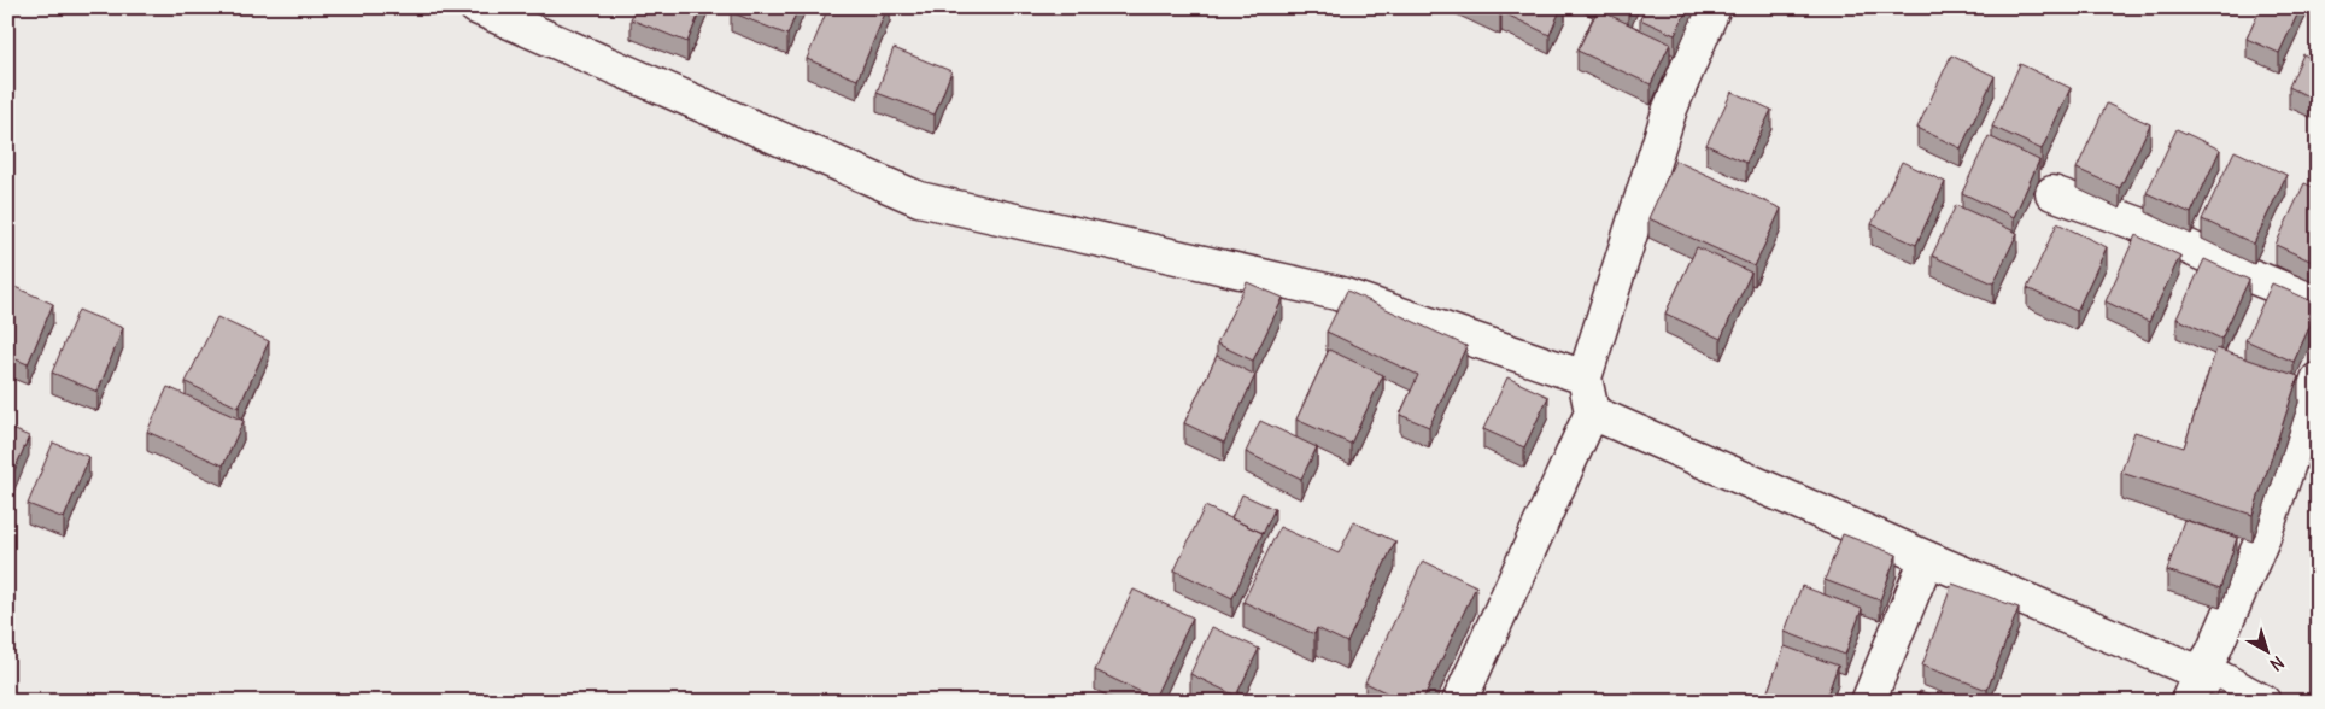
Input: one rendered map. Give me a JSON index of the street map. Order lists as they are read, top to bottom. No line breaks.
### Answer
{"north":"bottom right"}
